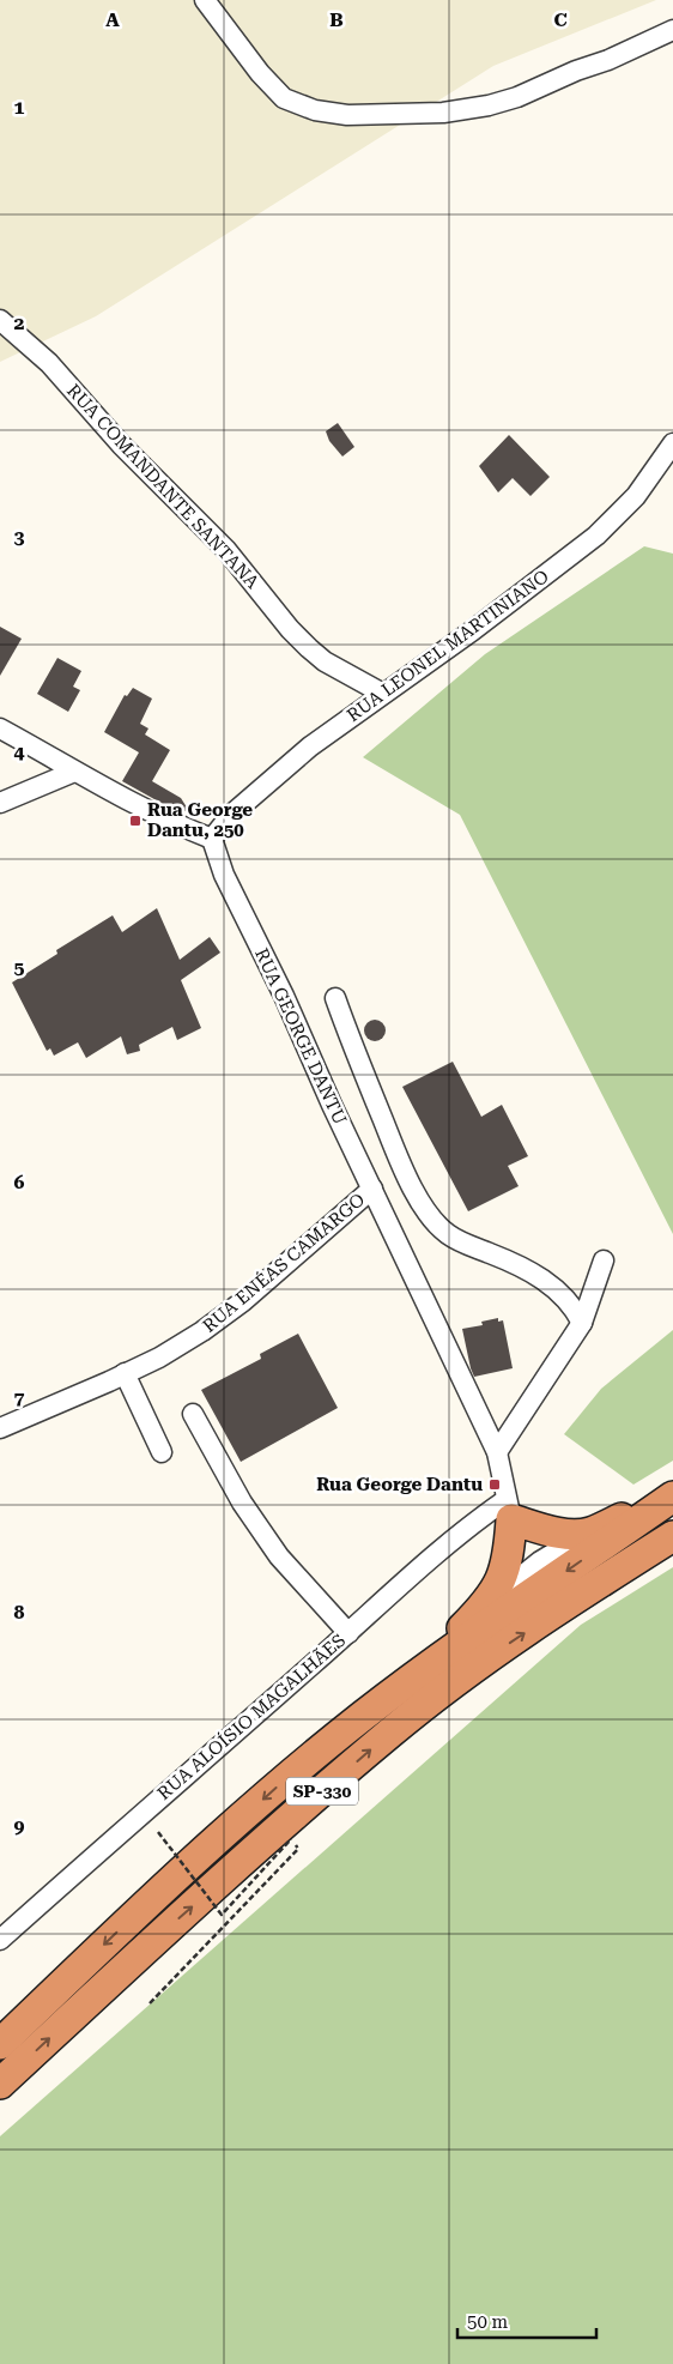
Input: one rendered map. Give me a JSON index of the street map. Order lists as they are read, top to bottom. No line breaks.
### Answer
{"streets":{"highway":["SP-330"],"street":["RUA COMANDANTE SANTANA","RUA LEONEL MARTINIANO","RUA GEORGE DANTU","RUA ENÉAS CAMARGO","RUA ALOÍSIO MAGALHÃES"]},"crossings":[["RUA COMANDANTE SANTANA","RUA LEONEL MARTINIANO"],["RUA LEONEL MARTINIANO","RUA GEORGE DANTU"],["RUA GEORGE DANTU","RUA ENÉAS CAMARGO"],["RUA GEORGE DANTU","RUA ALOÍSIO MAGALHÃES"]],"places":{"transit":["Rua George Dantu, 250","Rua George Dantu"]},"scale_bar":"50 m","grid":{"columns":["A","B","C"],"rows":["1","2","3","4","5","6","7","8","9"]}}
